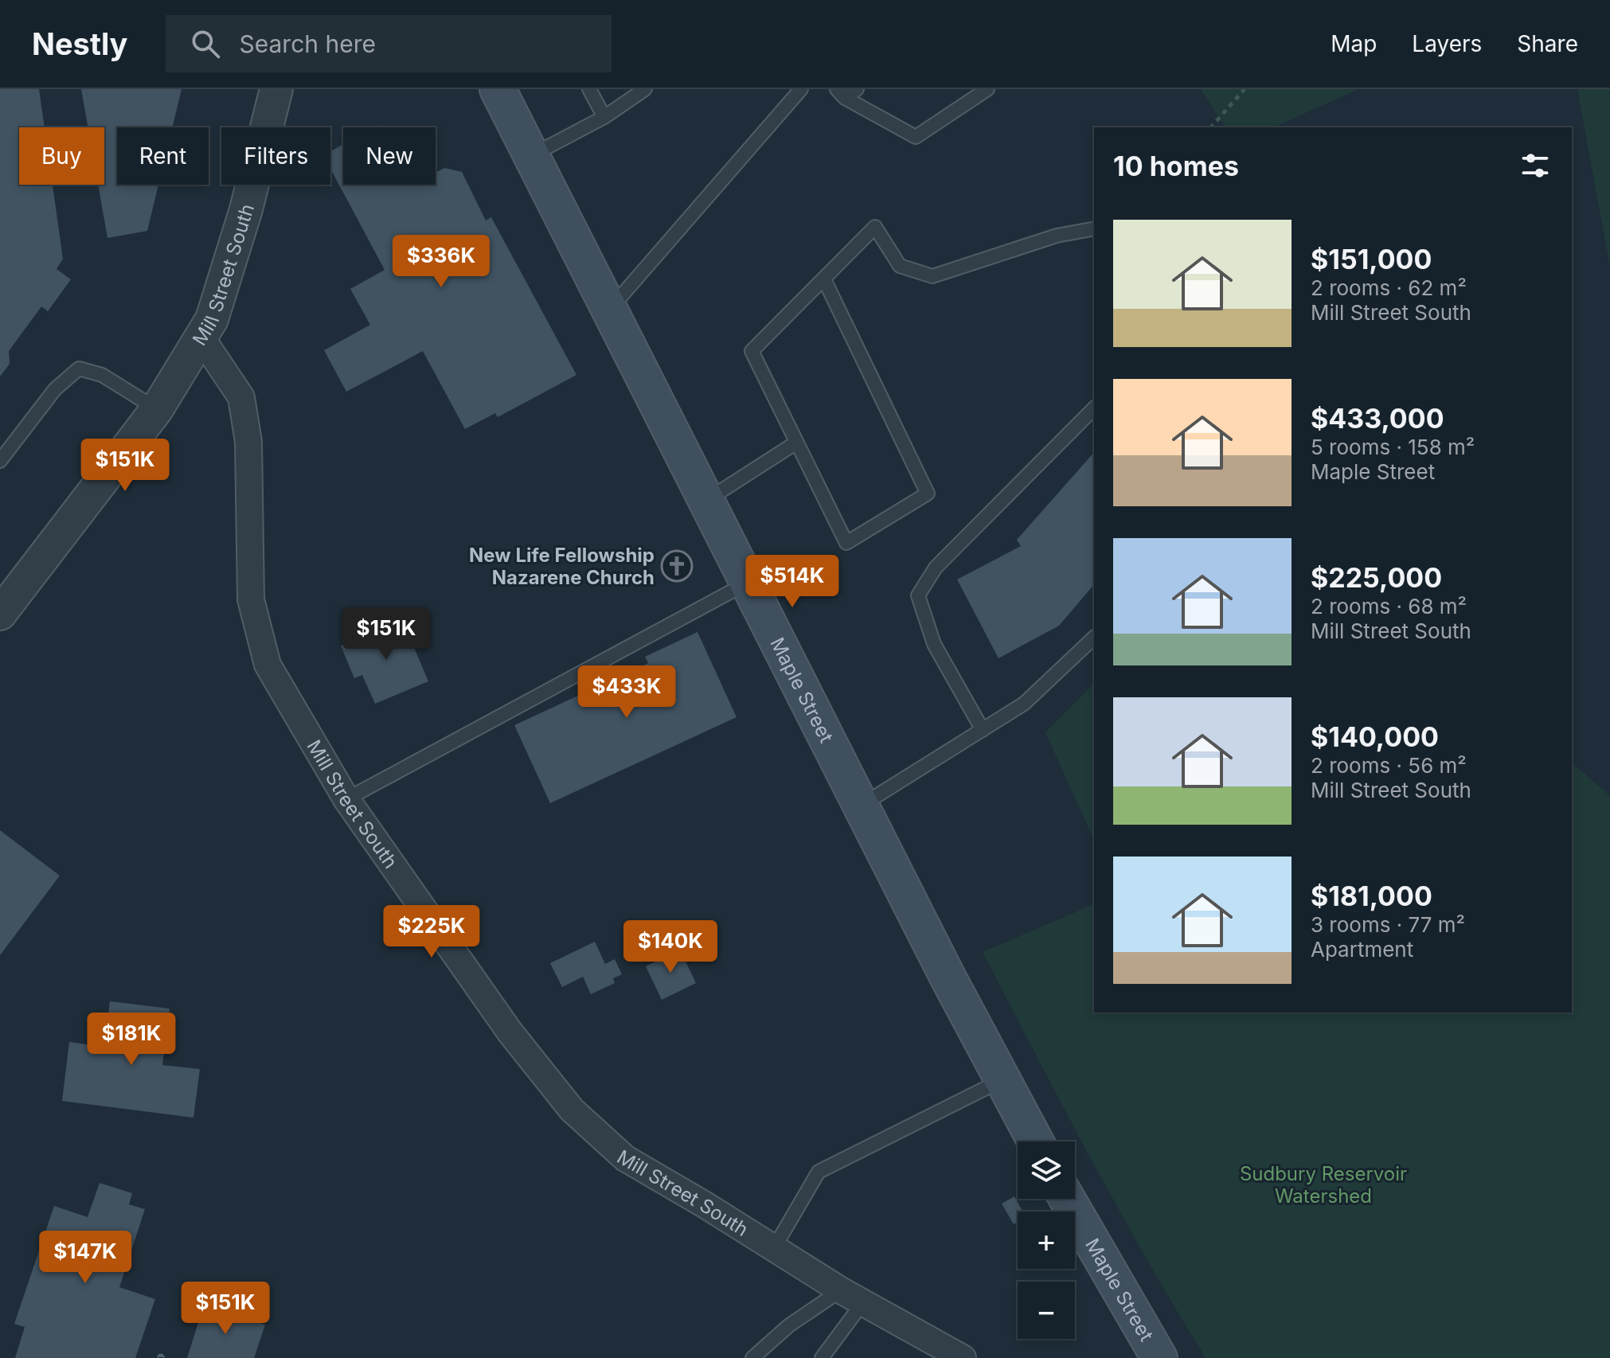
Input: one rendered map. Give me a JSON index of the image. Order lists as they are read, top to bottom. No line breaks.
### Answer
{"streets":{"main road":["Maple Street"],"street":["Mill Street South"]},"parks":["Sudbury Reservoir Watershed"],"places":{"church":["New Life Fellowship Nazarene Church"]},"page":{"header":"Nestly","search":"Search here","nav":["Map","Layers","Share"],"chip":["Buy","Rent","Filters","New"],"heading":"10 homes","list":[{"name":"$151,000","note":"2 rooms · 62 m² · Mill Street South"},{"name":"$433,000","note":"5 rooms · 158 m² · Maple Street"},{"name":"$225,000","note":"2 rooms · 68 m² · Mill Street South"},{"name":"$140,000","note":"2 rooms · 56 m² · Mill Street South"},{"name":"$181,000","note":"3 rooms · 77 m² · Apartment"}],"price":["$336K","$151K","$514K","$151K","$433K","$225K","$140K","$181K","$147K","$151K"],"map_buttons":["+","−"]}}
